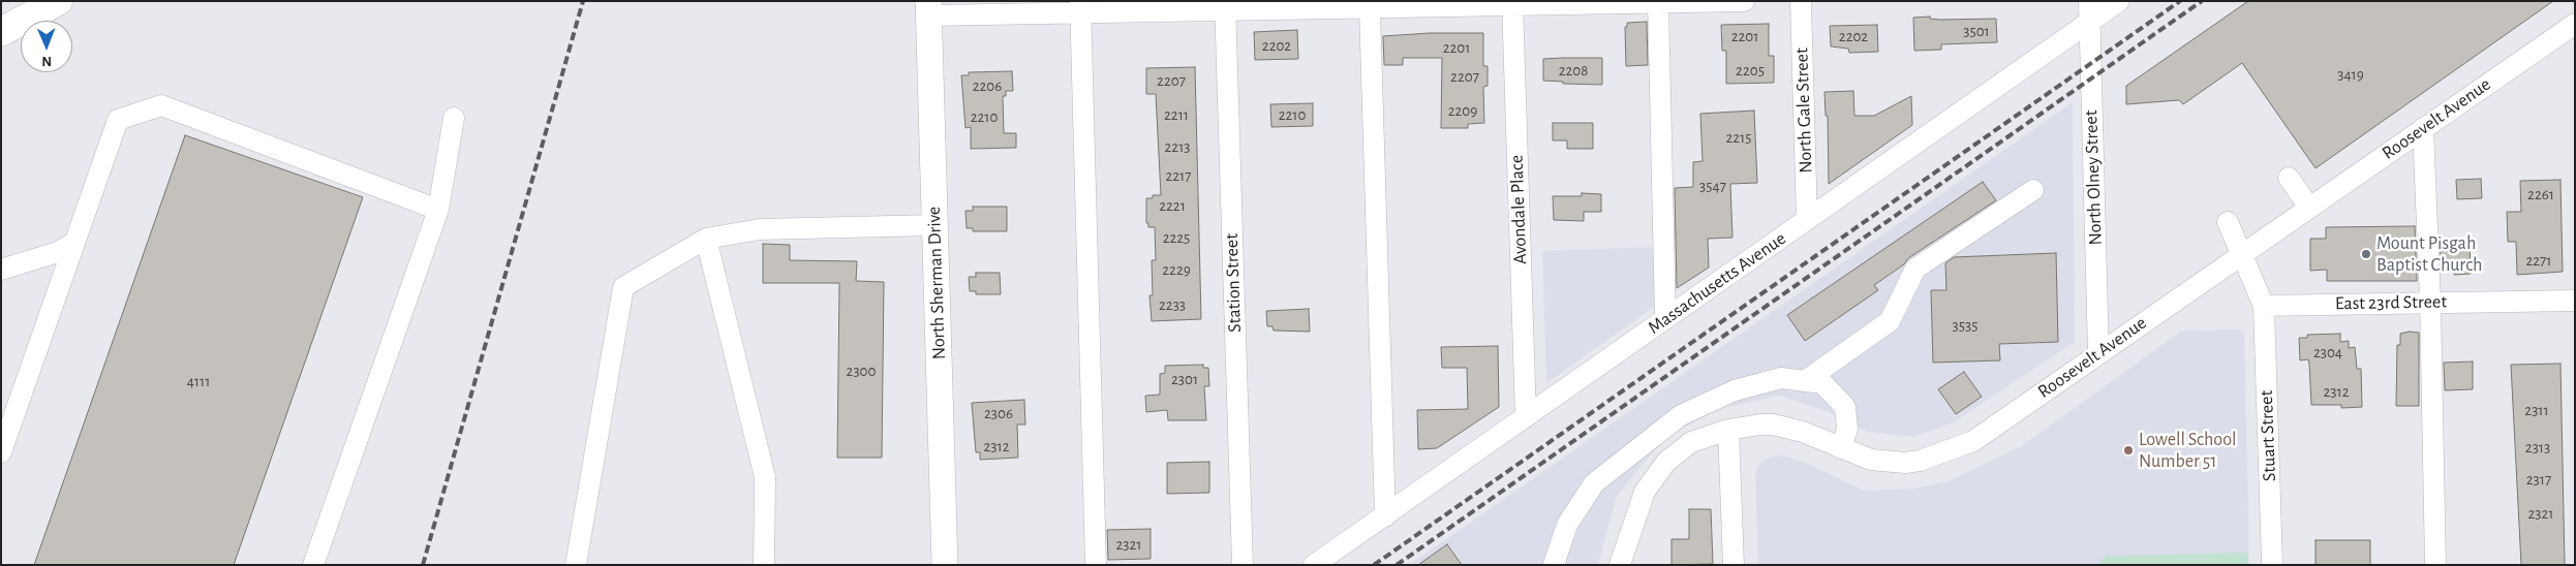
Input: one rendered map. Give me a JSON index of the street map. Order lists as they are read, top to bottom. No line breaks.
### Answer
{"streets":{"main road":["North Sherman Drive"],"street":["North Gale Street","Roosevelt Avenue","North Olney Street","Avondale Place","Station Street","Massachusetts Avenue","East 23rd Street","Stuart Street"]},"crossings":[["North Gale Street","Massachusetts Avenue"],["Roosevelt Avenue","North Olney Street"],["North Olney Street","Massachusetts Avenue"],["Avondale Place","Massachusetts Avenue"],["East 23rd Street","Stuart Street"]],"places":["Mount Pisgah Baptist Church","Lowell School Number 51"],"house_numbers":["3501","2201","2202","2202","2201","2208","2205","3419","2207","2207","2206","2209","2211","2210","2210","2215","2213","2217","3547","2261","2221","2225","2271","2229","2233","3535","2304","2300","2301","4111","2312","2311","2306","2312","2313","2317","2321","2321"],"north":"bottom"}
